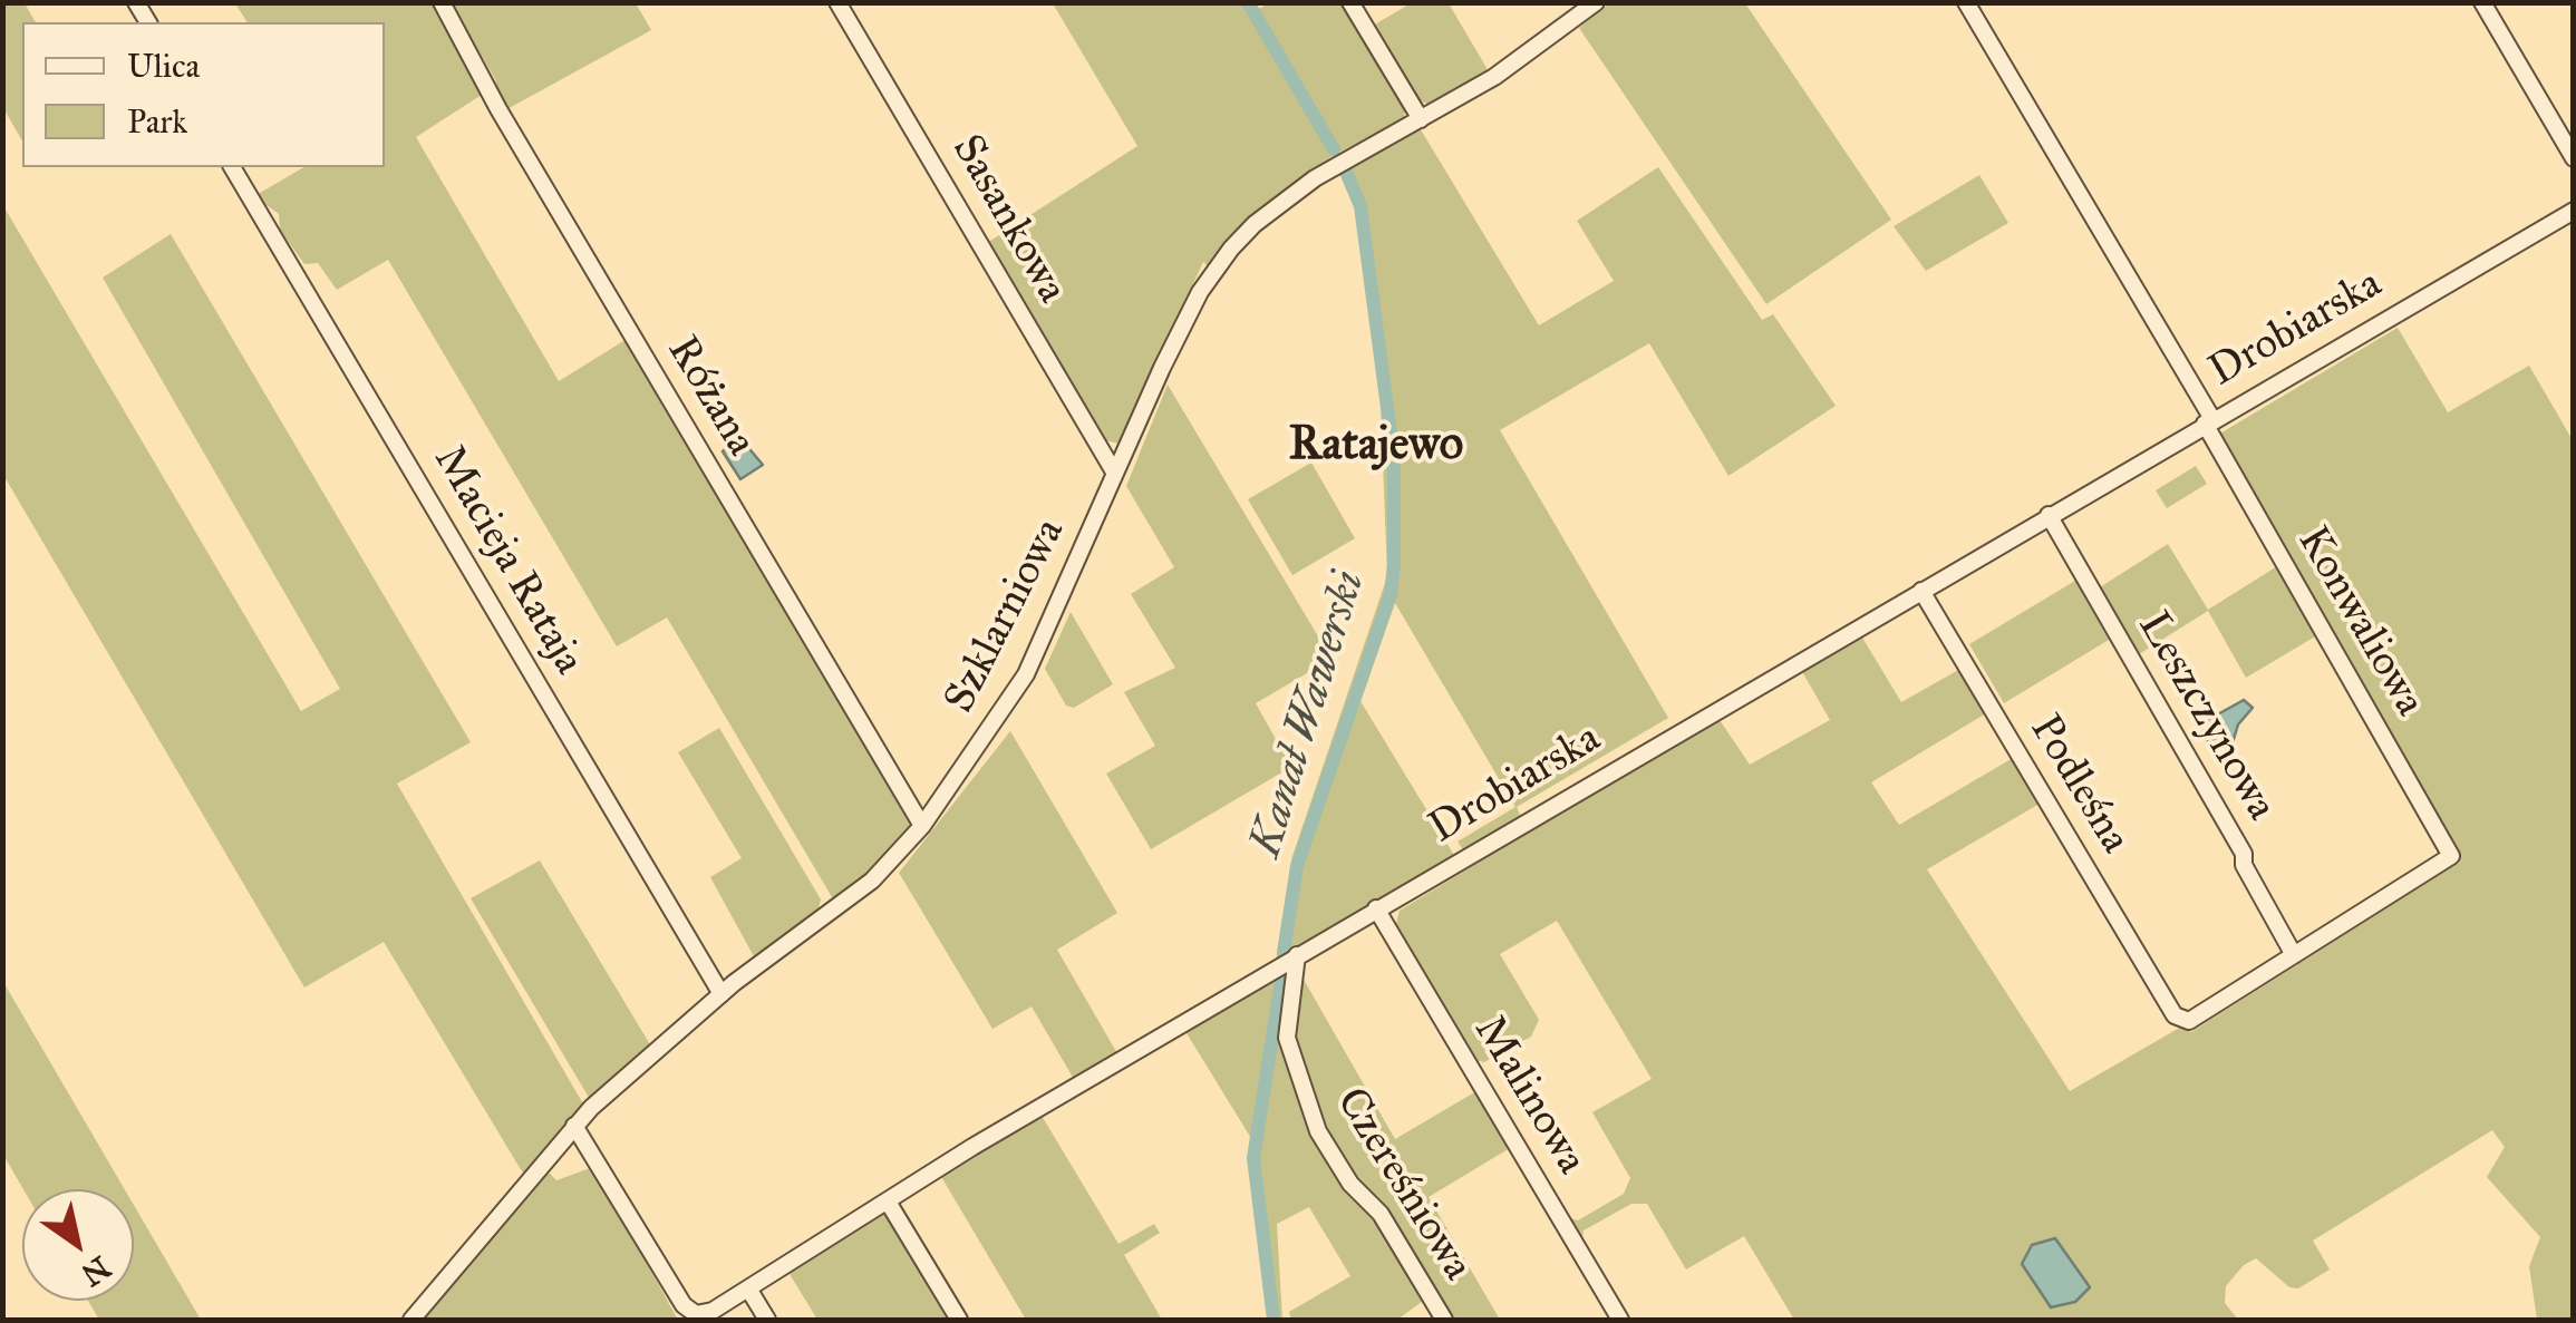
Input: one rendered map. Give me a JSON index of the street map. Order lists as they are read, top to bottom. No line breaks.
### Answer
{"streets":{"street":["Sasankowa","Drobiarska","Różana","Macieja Rataja","Szklarniowa","Konwaliowa","Leszczynowa","Podleśna","Malinowa","Czereśniowa"]},"crossings":[["Sasankowa","Szklarniowa"],["Drobiarska","Szklarniowa"],["Drobiarska","Konwaliowa"],["Drobiarska","Leszczynowa"],["Drobiarska","Podleśna"],["Drobiarska","Malinowa"],["Drobiarska","Czereśniowa"],["Różana","Szklarniowa"],["Macieja Rataja","Szklarniowa"],["Konwaliowa","Leszczynowa"],["Konwaliowa","Podleśna"],["Leszczynowa","Podleśna"]],"districts":["Ratajewo"],"water":["Kanał Wawerski"],"legend":["Ulica","Park"],"north":"bottom right"}
